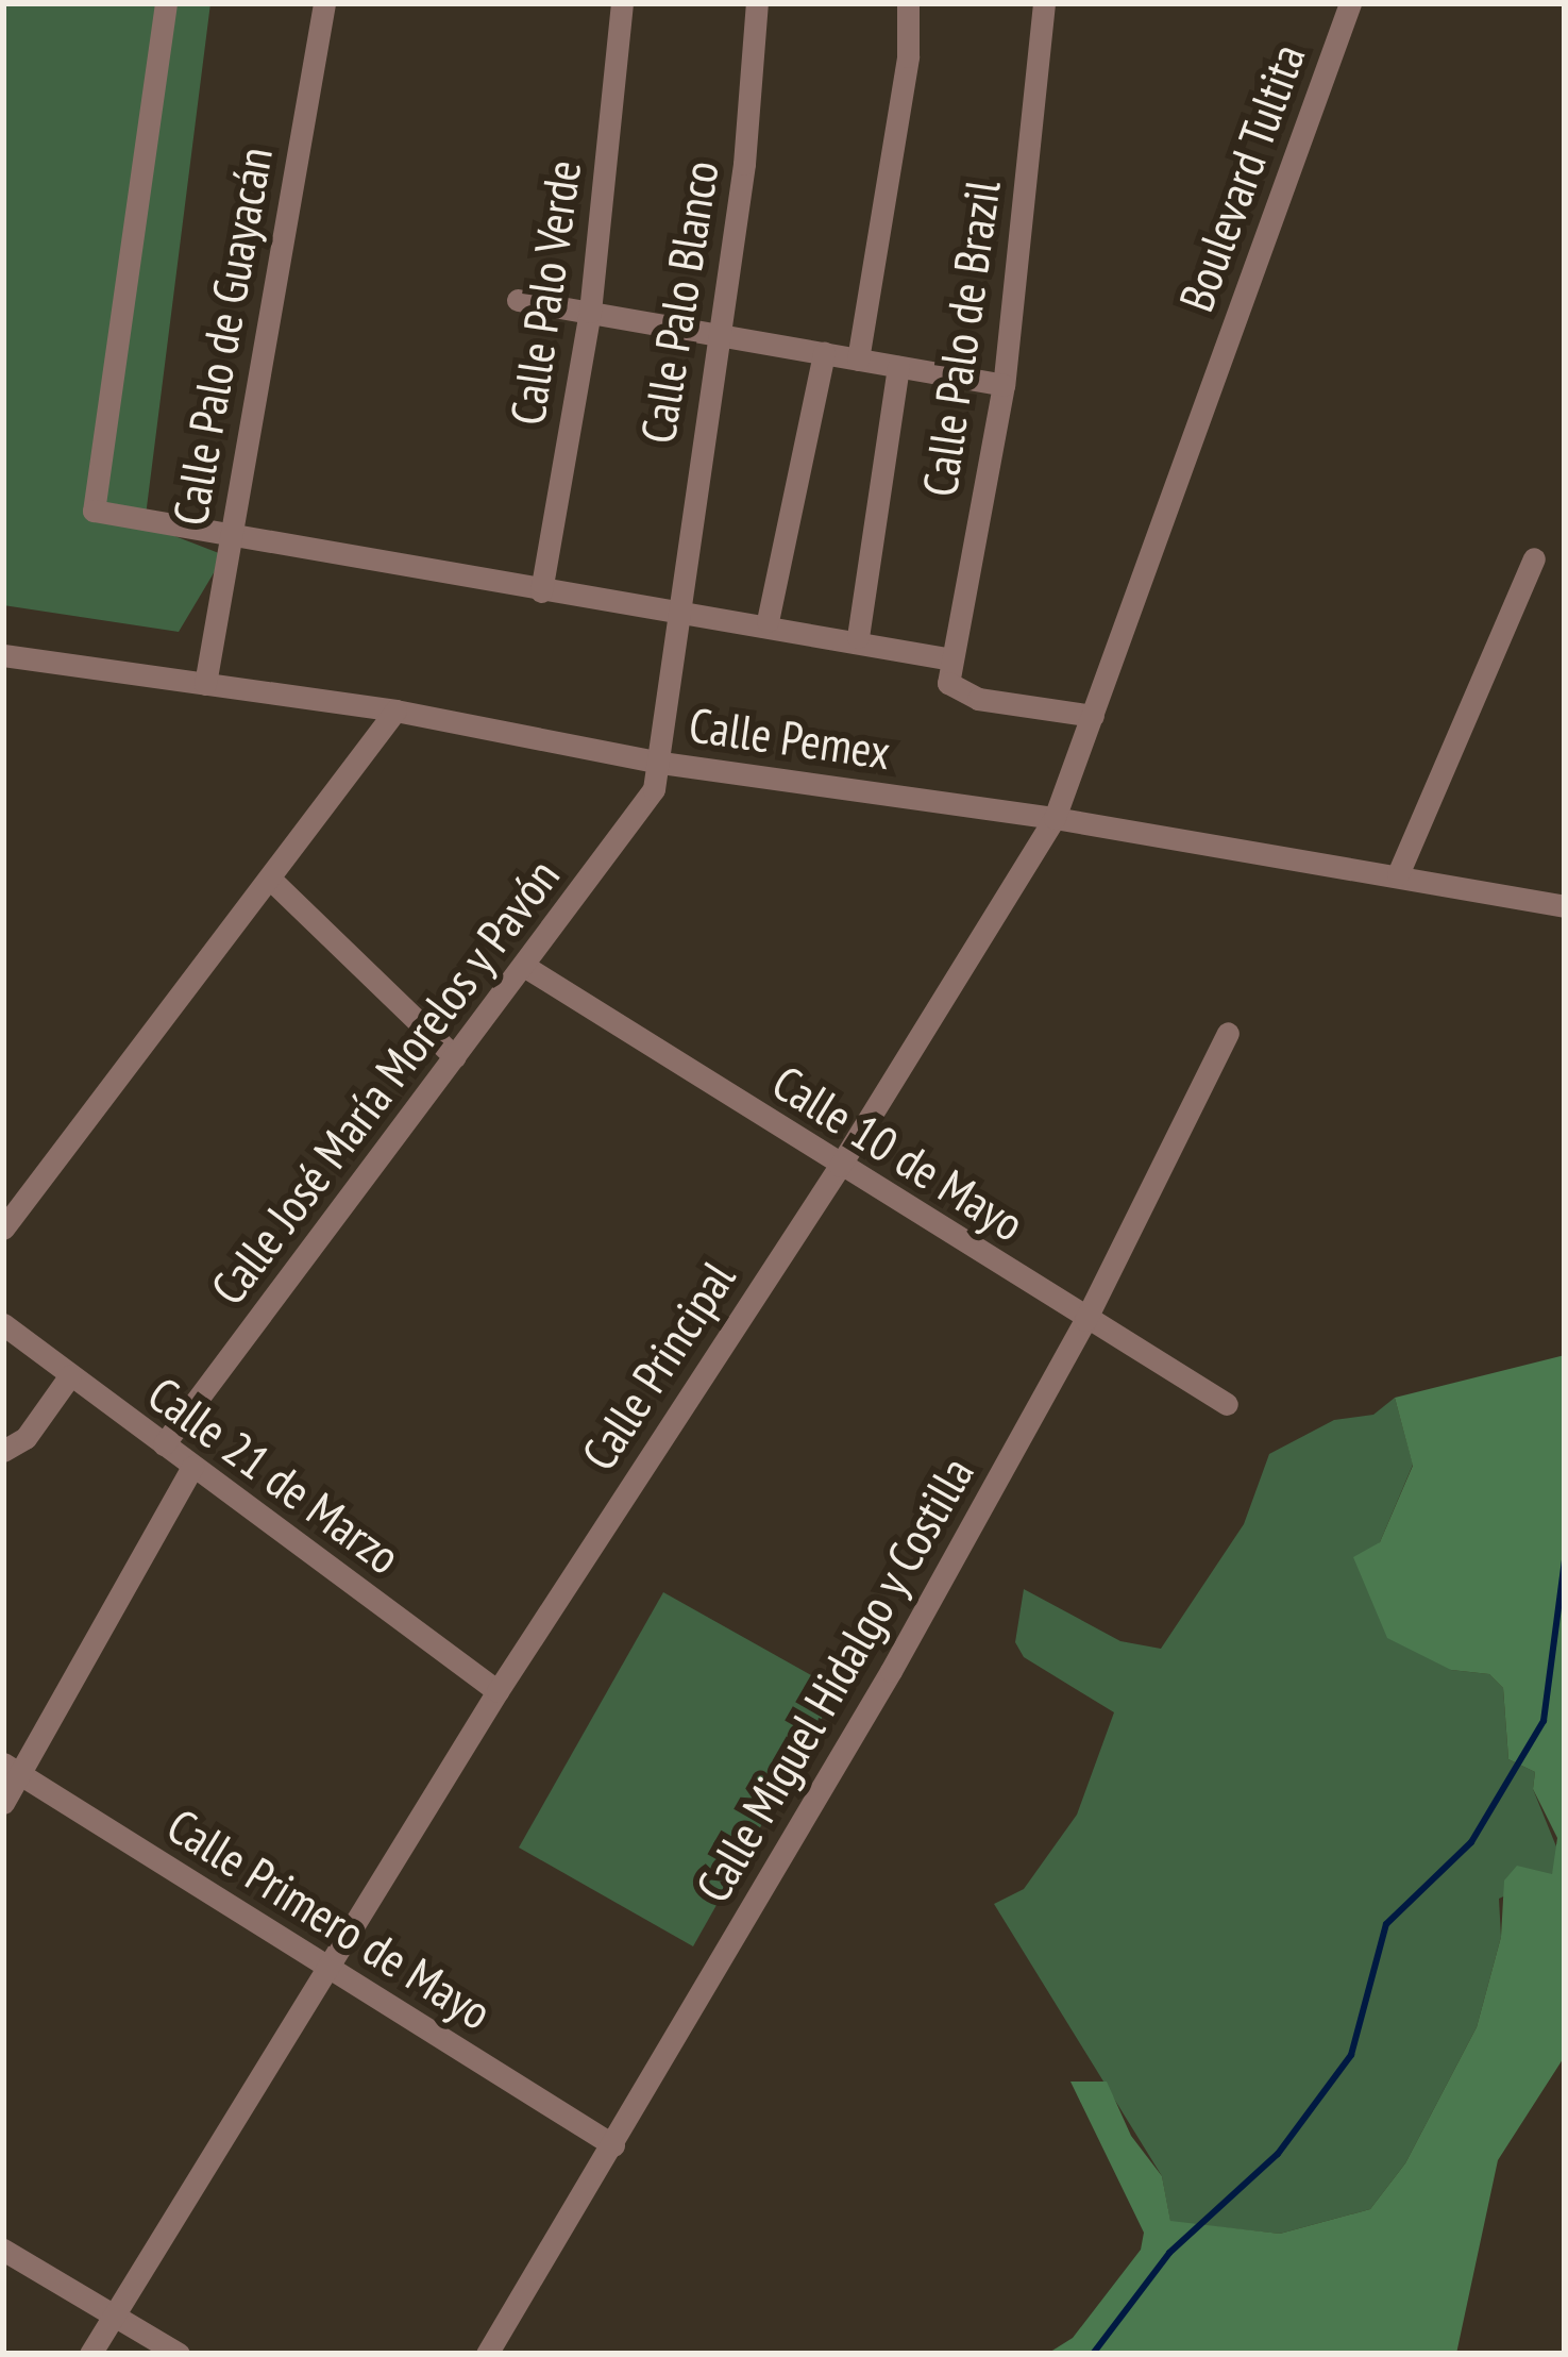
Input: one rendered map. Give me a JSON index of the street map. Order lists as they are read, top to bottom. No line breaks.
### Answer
{"streets":{"street":["Boulevard Tultita","Calle Palo Verde","Calle Palo Blanco","Calle Palo de Guayacán","Calle Palo de Brazil","Calle Pemex","Calle José María Morelos y Pavón","Calle 10 de Mayo","Calle Principal","Calle 21 de Marzo","Calle Miguel Hidalgo y Costilla","Calle Primero de Mayo"]},"crossings":[["Boulevard Tultita","Calle Principal"],["Calle Palo Blanco","Calle Pemex"],["Calle Palo Blanco","Calle José María Morelos y Pavón"],["Calle Palo de Guayacán","Calle Pemex"],["Calle Pemex","Calle José María Morelos y Pavón"],["Calle Pemex","Calle Principal"],["Calle José María Morelos y Pavón","Calle 10 de Mayo"],["Calle José María Morelos y Pavón","Calle 21 de Marzo"],["Calle 10 de Mayo","Calle Principal"],["Calle 10 de Mayo","Calle Miguel Hidalgo y Costilla"],["Calle Principal","Calle 21 de Marzo"],["Calle Principal","Calle Primero de Mayo"],["Calle Miguel Hidalgo y Costilla","Calle Primero de Mayo"]]}
